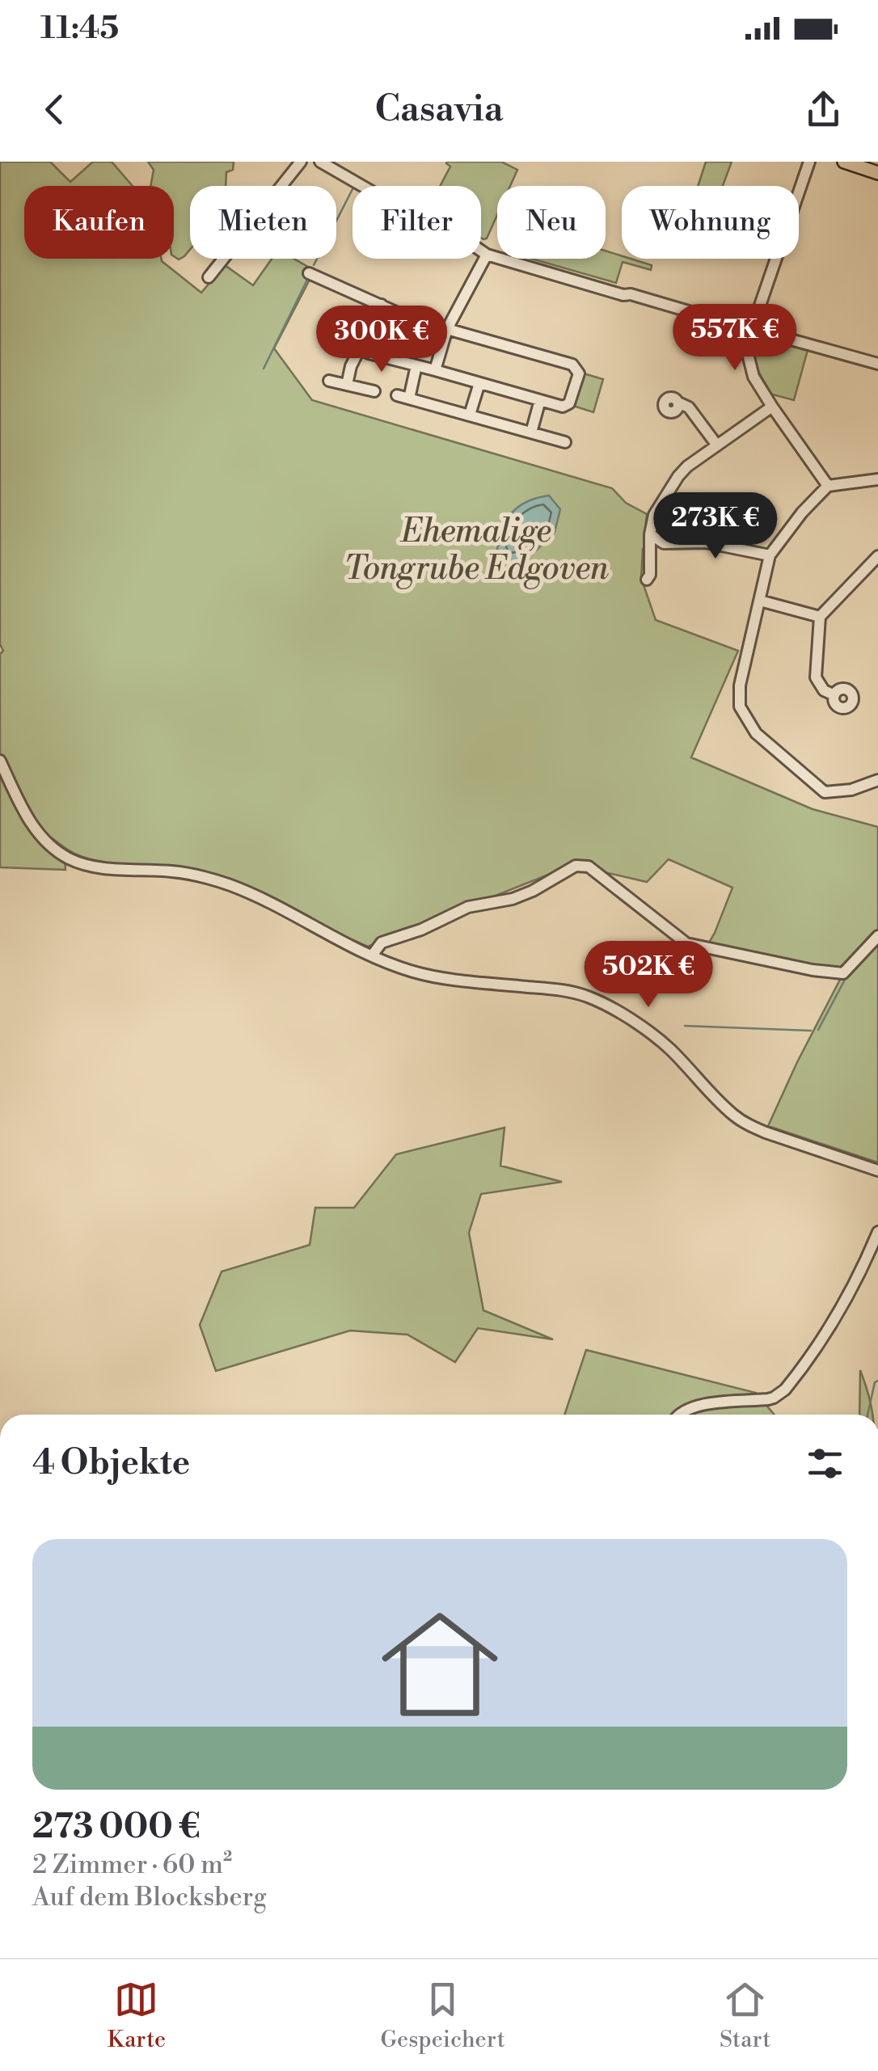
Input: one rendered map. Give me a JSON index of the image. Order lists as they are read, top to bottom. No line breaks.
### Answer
{"parks":["Ehemalige Tongrube Edgoven"],"page":{"status":"11:45","header":"Casavia","chip":["Kaufen","Mieten","Filter","Neu","Wohnung"],"price":["557K €","300K €","273K €","502K €"],"heading":"4 Objekte","list":[{"name":"273 000 €","note":"2 Zimmer · 60 m² · Auf dem Blocksberg"}],"tabs":["Karte","Gespeichert","Start"]}}
